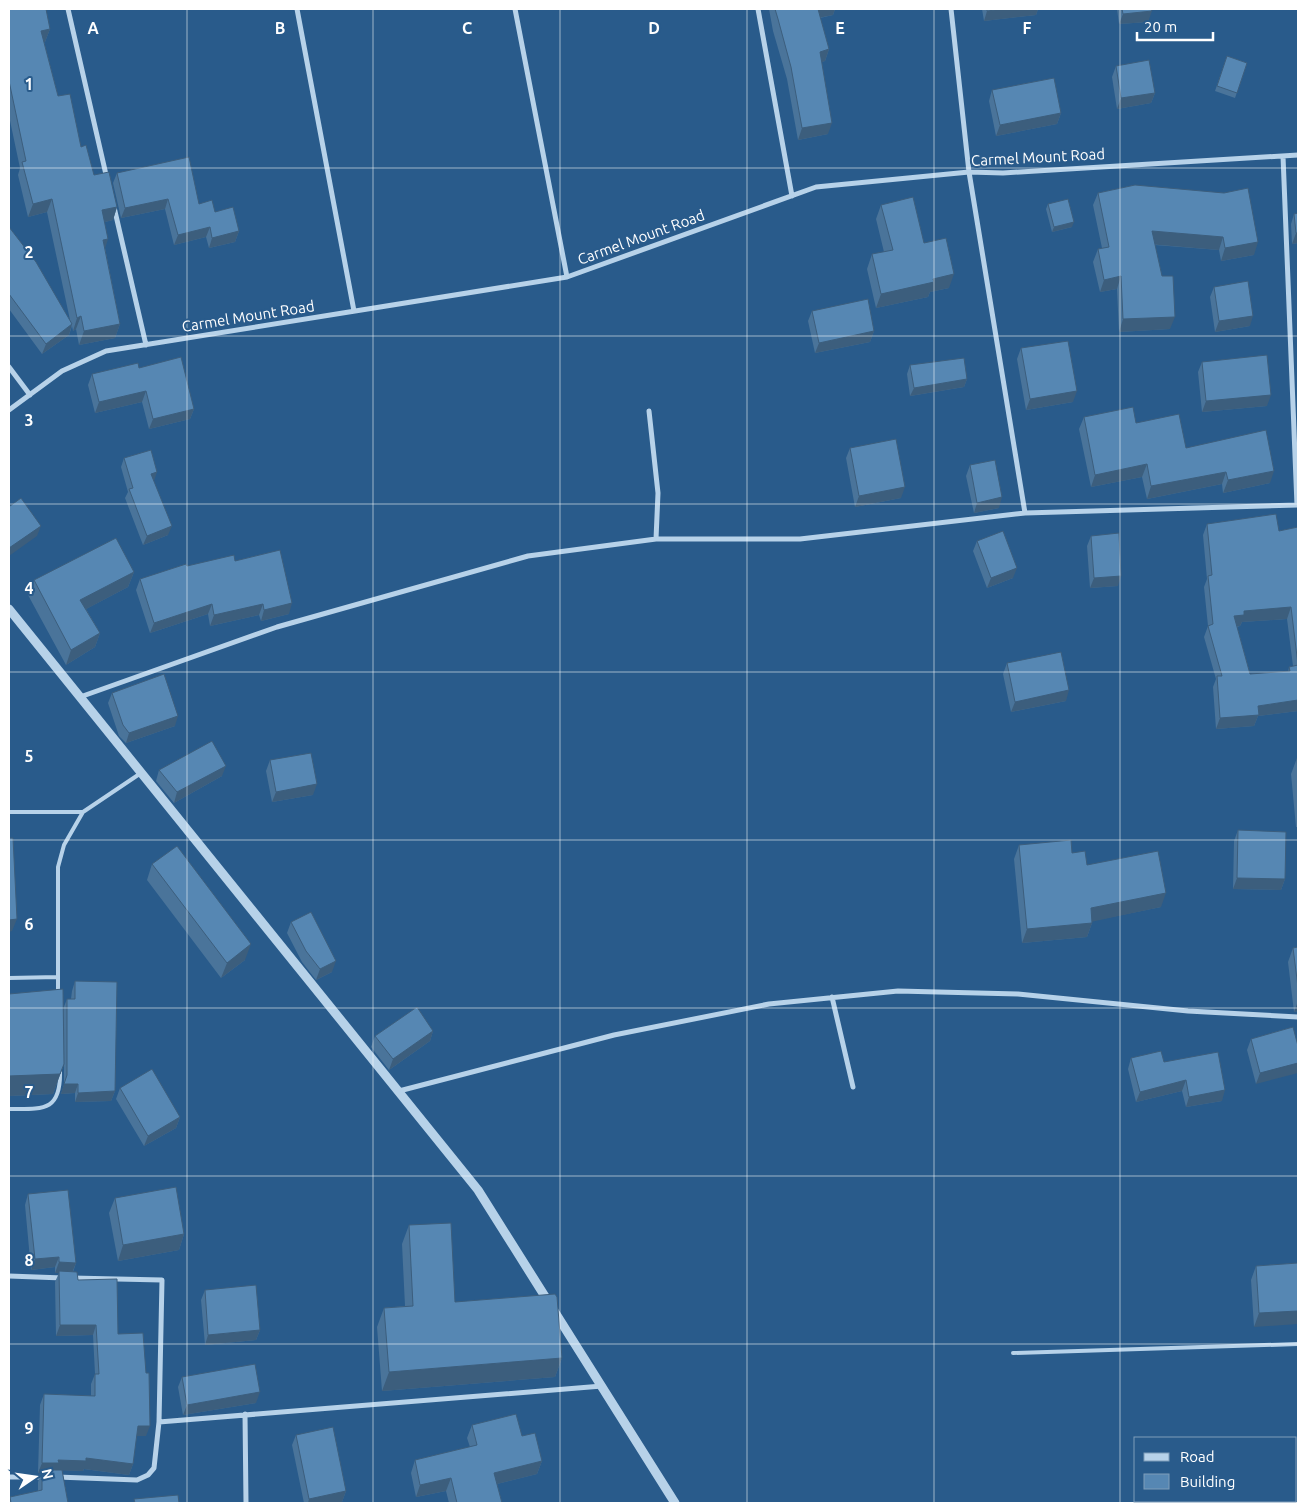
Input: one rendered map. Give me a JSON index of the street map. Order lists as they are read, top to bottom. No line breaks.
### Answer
{"streets":{"street":["Carmel Mount Road"]},"legend":["Road","Building"],"scale_bar":"20 m","north":"right","grid":{"columns":["A","B","C","D","E","F"],"rows":["1","2","3","4","5","6","7","8","9"]}}
